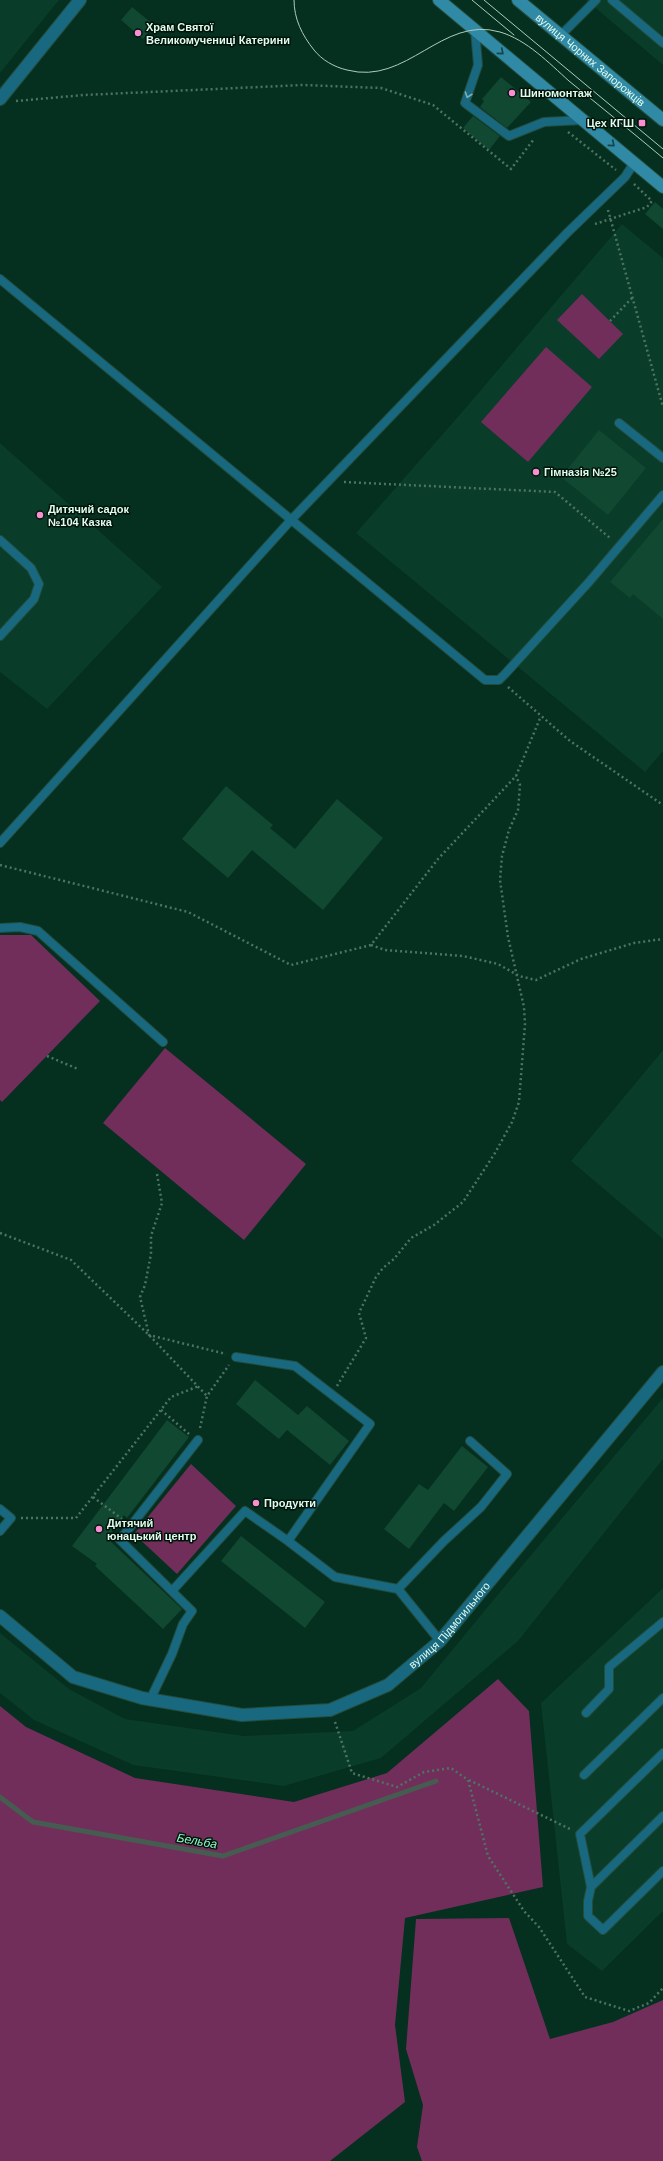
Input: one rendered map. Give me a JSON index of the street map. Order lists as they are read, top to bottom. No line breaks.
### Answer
{"streets":{"main road":["вулиця Чорних Запорожців"],"street":["вулиця Підмогильного"]},"water":["Бельба"],"places":{"other":["Храм Святої Великомучениці Катерини","Шиномонтаж","Гімназія №25","Дитячий садок №104 Казка","Продукти","Дитячий юнацький центр"],"transit":["Цех КГШ"]}}
